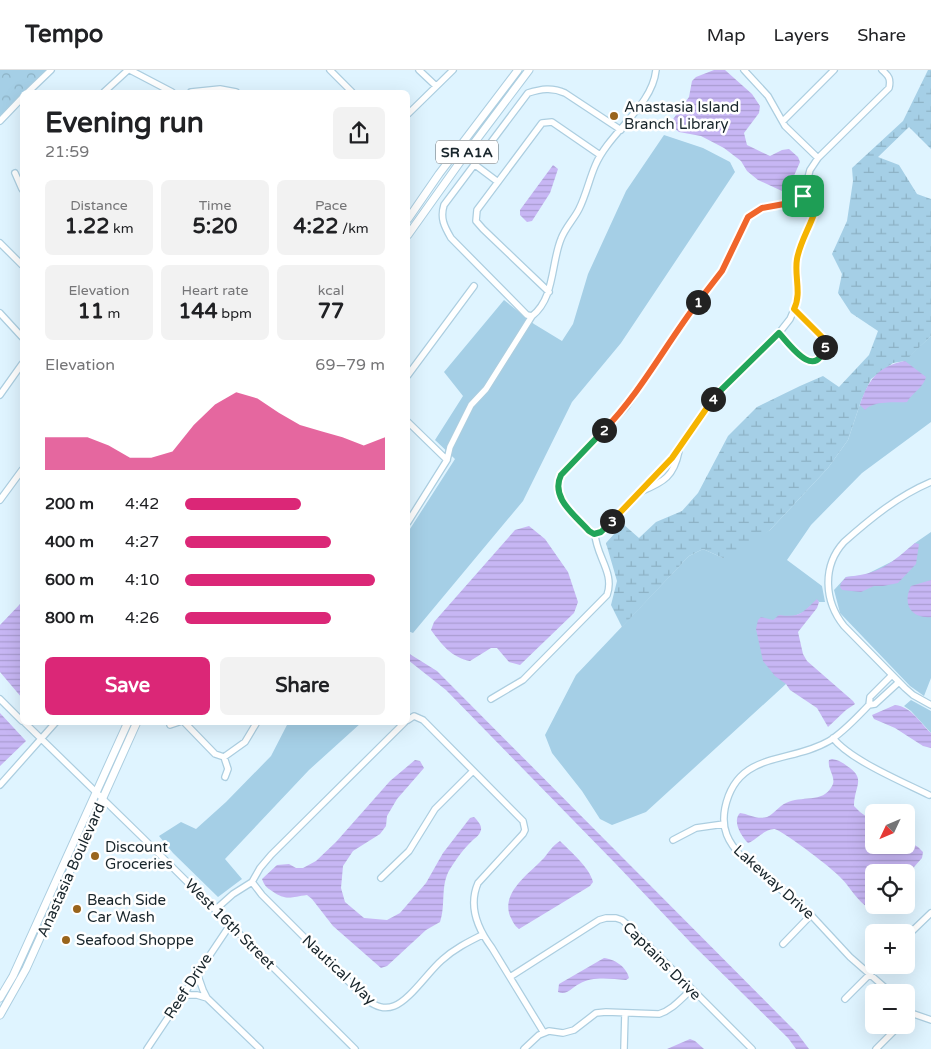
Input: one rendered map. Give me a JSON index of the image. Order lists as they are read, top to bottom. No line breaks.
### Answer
{"streets":{"main road":["SR A1A","Anastasia Boulevard"],"street":["Lakeway Drive","West 16th Street","Captains Drive","Nautical Way","Reef Drive"]},"crossings":[["Anastasia Boulevard","West 16th Street"],["West 16th Street","Reef Drive"]],"places":["Anastasia Island Branch Library","Discount Groceries","Beach Side Car Wash","Seafood Shoppe"],"north":"bottom left","page":{"header":"Tempo","nav":["Map","Layers","Share"],"heading":["Evening run","21:59"],"stats":[["Distance","1.22 km"],["Time","5:20"],["Pace","4:22 /km"],["Elevation","11 m"],["Heart rate","144 bpm"],["kcal","77"]],"pins":["1","5","4","2","3"],"chart":["Elevation","69–79 m"],"list":[{"name":"200 m","note":"4:42"},{"name":"400 m","note":"4:27"},{"name":"600 m","note":"4:10"},{"name":"800 m","note":"4:26"}],"buttons":["Save","Share"],"map_buttons":["+","−"]}}
